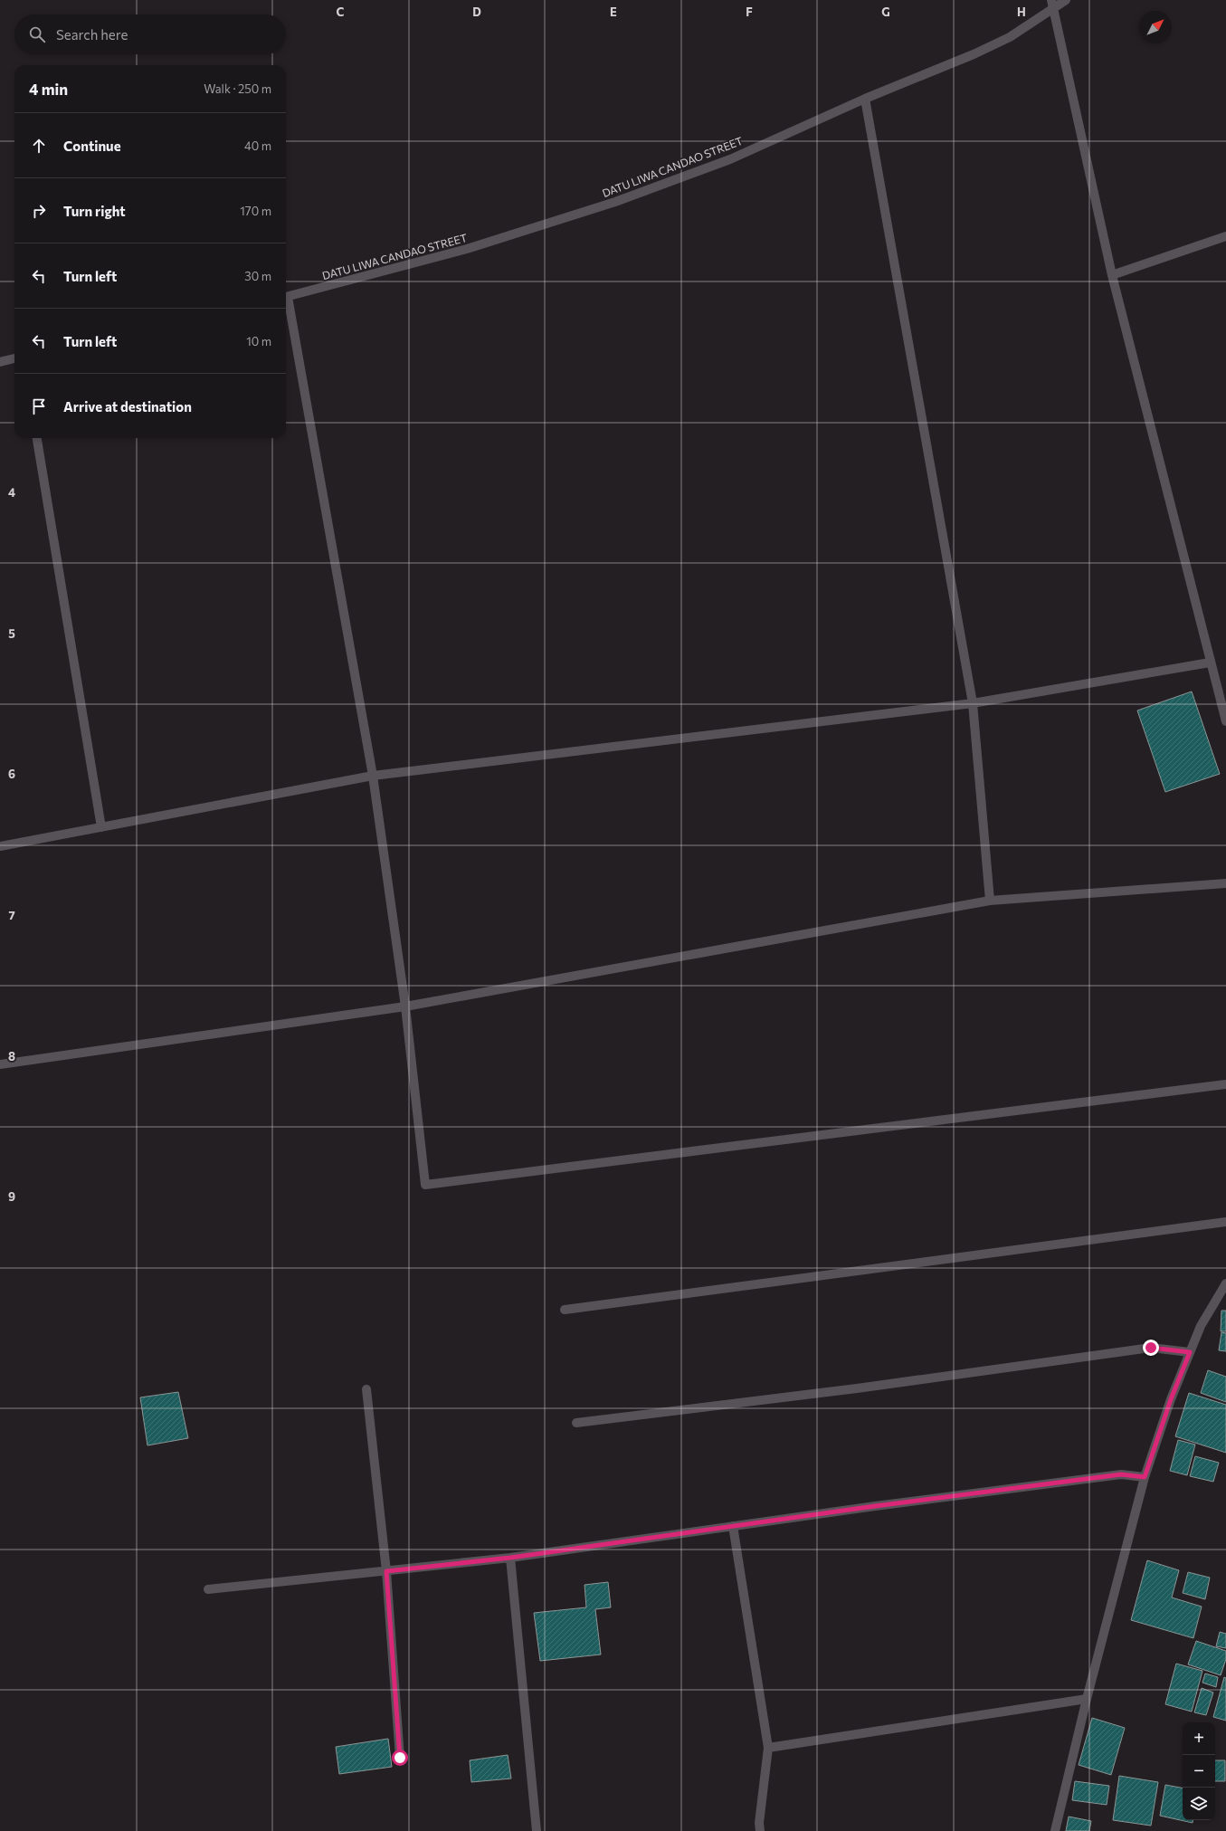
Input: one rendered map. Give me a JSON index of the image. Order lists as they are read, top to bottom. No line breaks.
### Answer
{"streets":{"street":["DATU LIWA CANDAO STREET"]},"north":"top right","page":{"search":"Search here","heading":["4 min","Walk · 250 m"],"list":[["Continue","40 m"],["Turn right","170 m"],["Turn left","30 m"],["Turn left","10 m"],"Arrive at destination"],"map_buttons":["+","−"]},"grid":{"columns":["C","D","E","F","G","H"],"rows":["4","5","6","7","8","9"]}}
